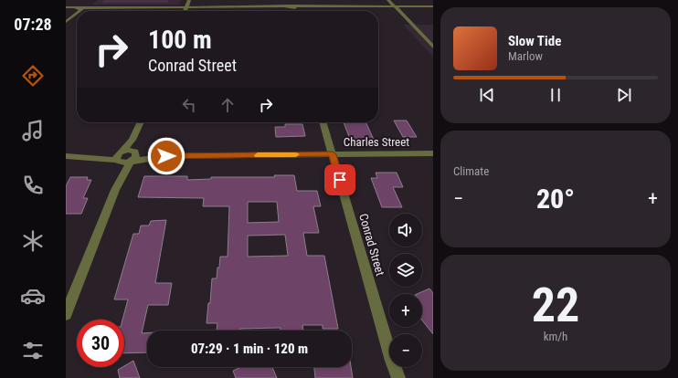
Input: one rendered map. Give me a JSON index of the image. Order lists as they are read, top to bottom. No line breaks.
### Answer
{"streets":{"street":["Charles Street","Conrad Street"]},"crossings":[["Charles Street","Conrad Street"]],"page":{"tabs":"07:28","turn":["100 m","Conrad Street"],"song":["Slow Tide","Marlow"],"tile":["Climate",["22","km/h"]],"heat":["−","20°","+"],"map_buttons":["+","−"],"limit":"30","trip":"07:29 · 1 min · 120 m"}}
